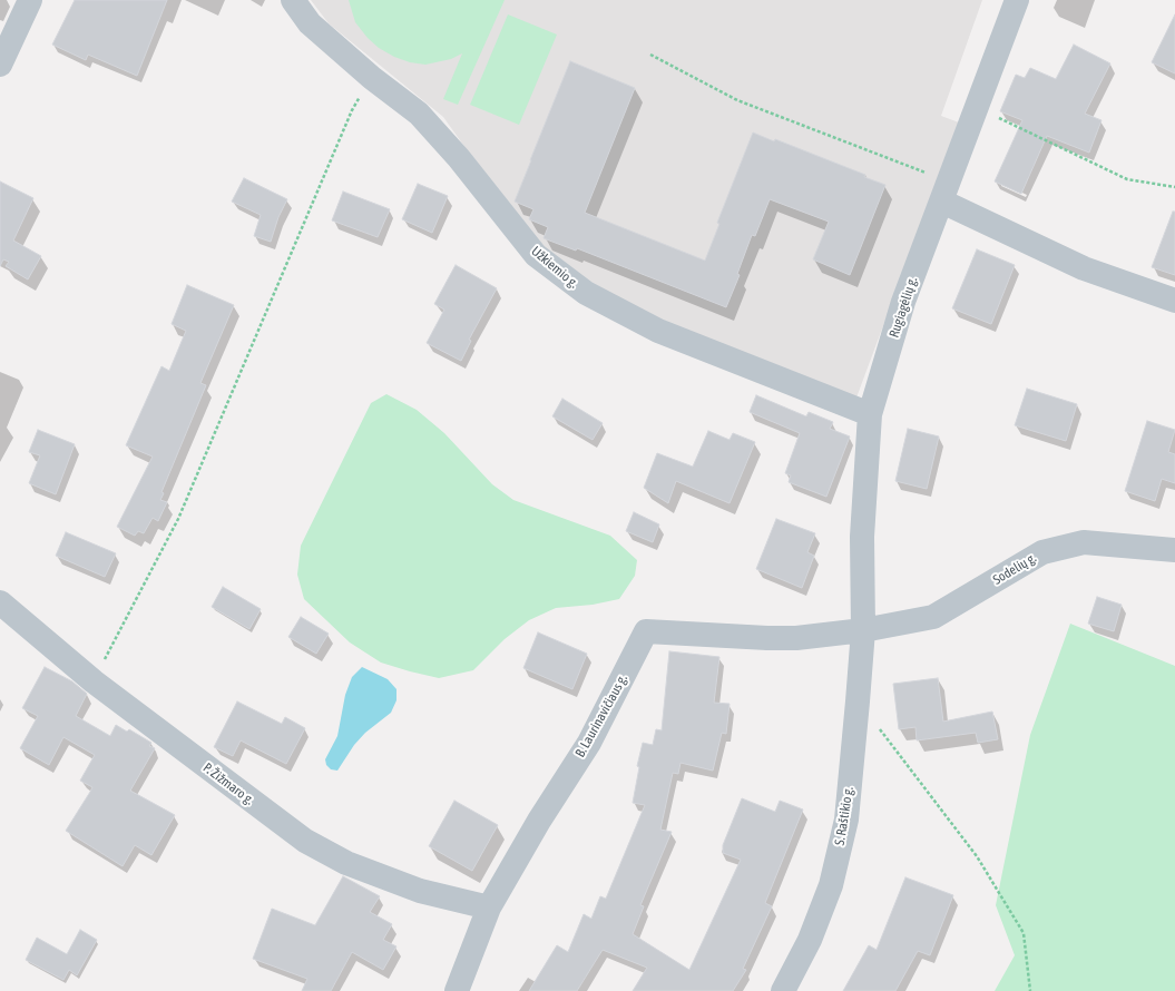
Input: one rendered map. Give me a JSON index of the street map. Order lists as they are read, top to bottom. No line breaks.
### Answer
{"streets":{"street":["Užkiemio g.","Rugiagėlių g.","Sodelių g.","B. Laurinavičiaus g.","P. Žižmaro g.","S. Raštikio g."]},"crossings":[["Užkiemio g.","Rugiagėlių g."],["Rugiagėlių g.","Sodelių g."],["Rugiagėlių g.","B. Laurinavičiaus g."],["Rugiagėlių g.","S. Raštikio g."],["Sodelių g.","B. Laurinavičiaus g."],["Sodelių g.","S. Raštikio g."],["B. Laurinavičiaus g.","P. Žižmaro g."],["B. Laurinavičiaus g.","S. Raštikio g."]]}
